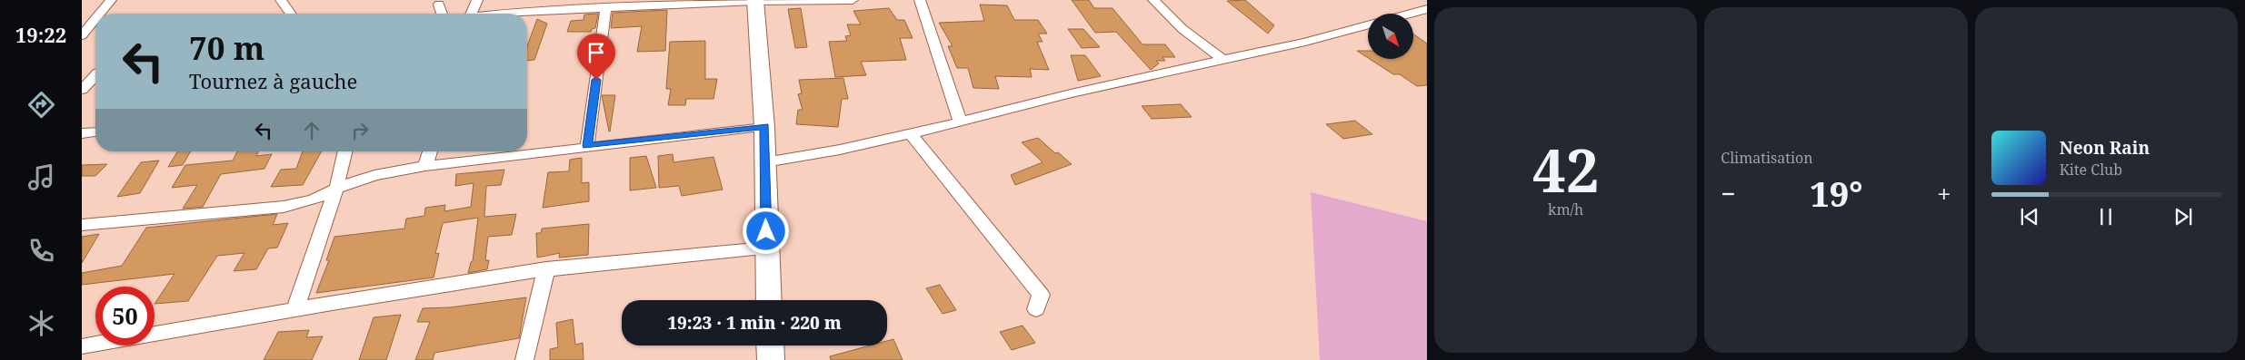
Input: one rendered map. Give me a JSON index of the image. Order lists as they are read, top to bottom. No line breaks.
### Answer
{"north":"bottom right","page":{"tabs":"19:22","tile":[["42","km/h"],"Climatisation"],"turn":["70 m","Tournez à gauche"],"song":["Neon Rain","Kite Club"],"heat":["−","19°","+"],"limit":"50","trip":"19:23 · 1 min · 220 m"}}
